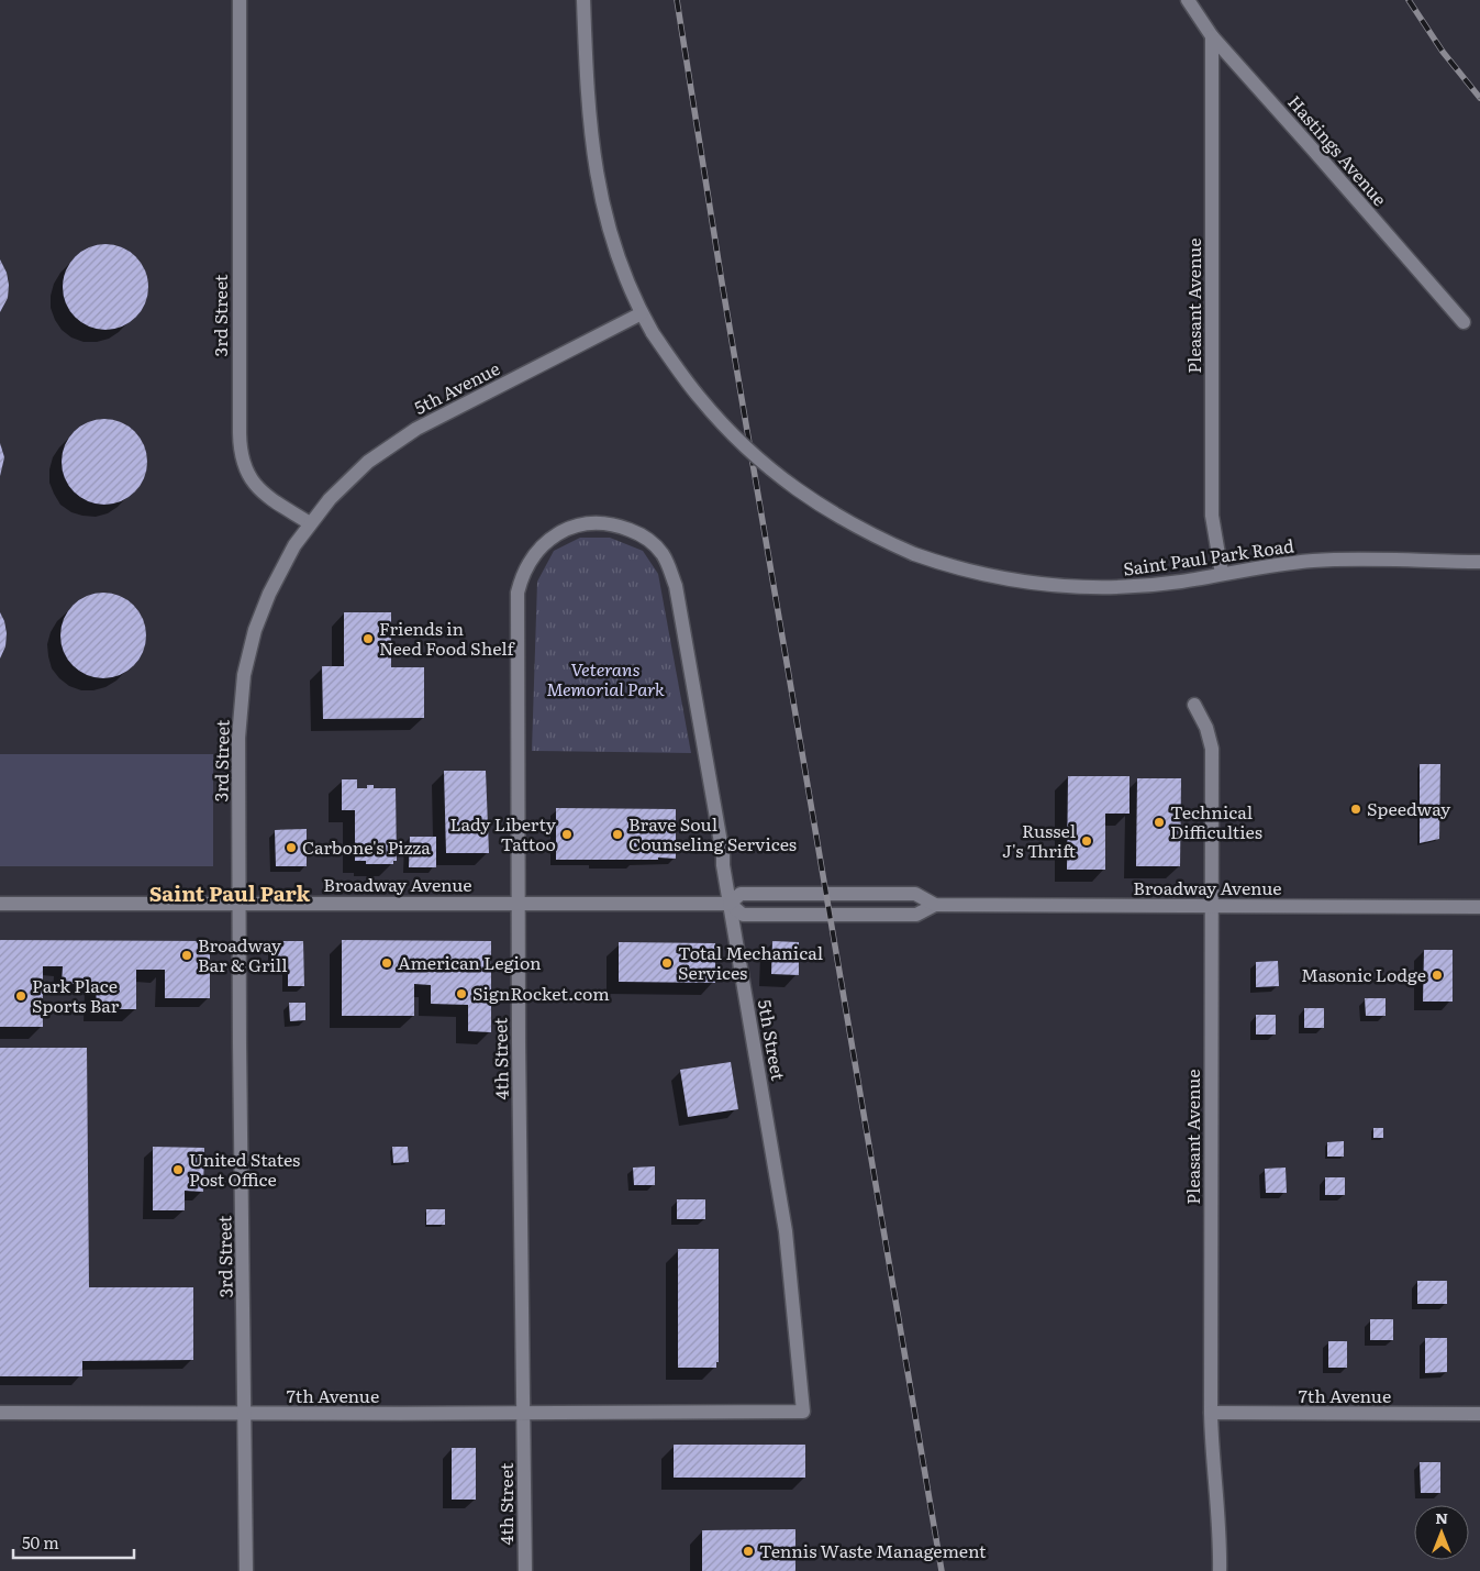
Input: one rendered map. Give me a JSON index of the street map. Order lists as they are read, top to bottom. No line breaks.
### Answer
{"streets":{"street":["Hastings Avenue","Pleasant Avenue","3rd Street","5th Avenue","Saint Paul Park Road","Broadway Avenue","5th Street","4th Street","7th Avenue"]},"crossings":[["Hastings Avenue","Pleasant Avenue"],["Pleasant Avenue","Saint Paul Park Road"],["Pleasant Avenue","Broadway Avenue"],["Pleasant Avenue","7th Avenue"],["3rd Street","5th Avenue"],["3rd Street","Broadway Avenue"],["3rd Street","7th Avenue"],["5th Avenue","Saint Paul Park Road"],["Broadway Avenue","5th Street"],["Broadway Avenue","4th Street"],["5th Street","4th Street"],["5th Street","7th Avenue"],["4th Street","7th Avenue"]],"districts":["Saint Paul Park"],"parks":["Veterans Memorial Park"],"places":["Friends in Need Food Shelf","Speedway","Technical Difficulties","Lady Liberty Tattoo","Brave Soul Counseling Services","Russel J's Thrift","Carbone's Pizza","Broadway Bar & Grill","American Legion","Total Mechanical Services","Masonic Lodge","SignRocket.com","Park Place Sports Bar","United States Post Office","Tennis Waste Management"],"scale_bar":"50 m","north":"top"}
